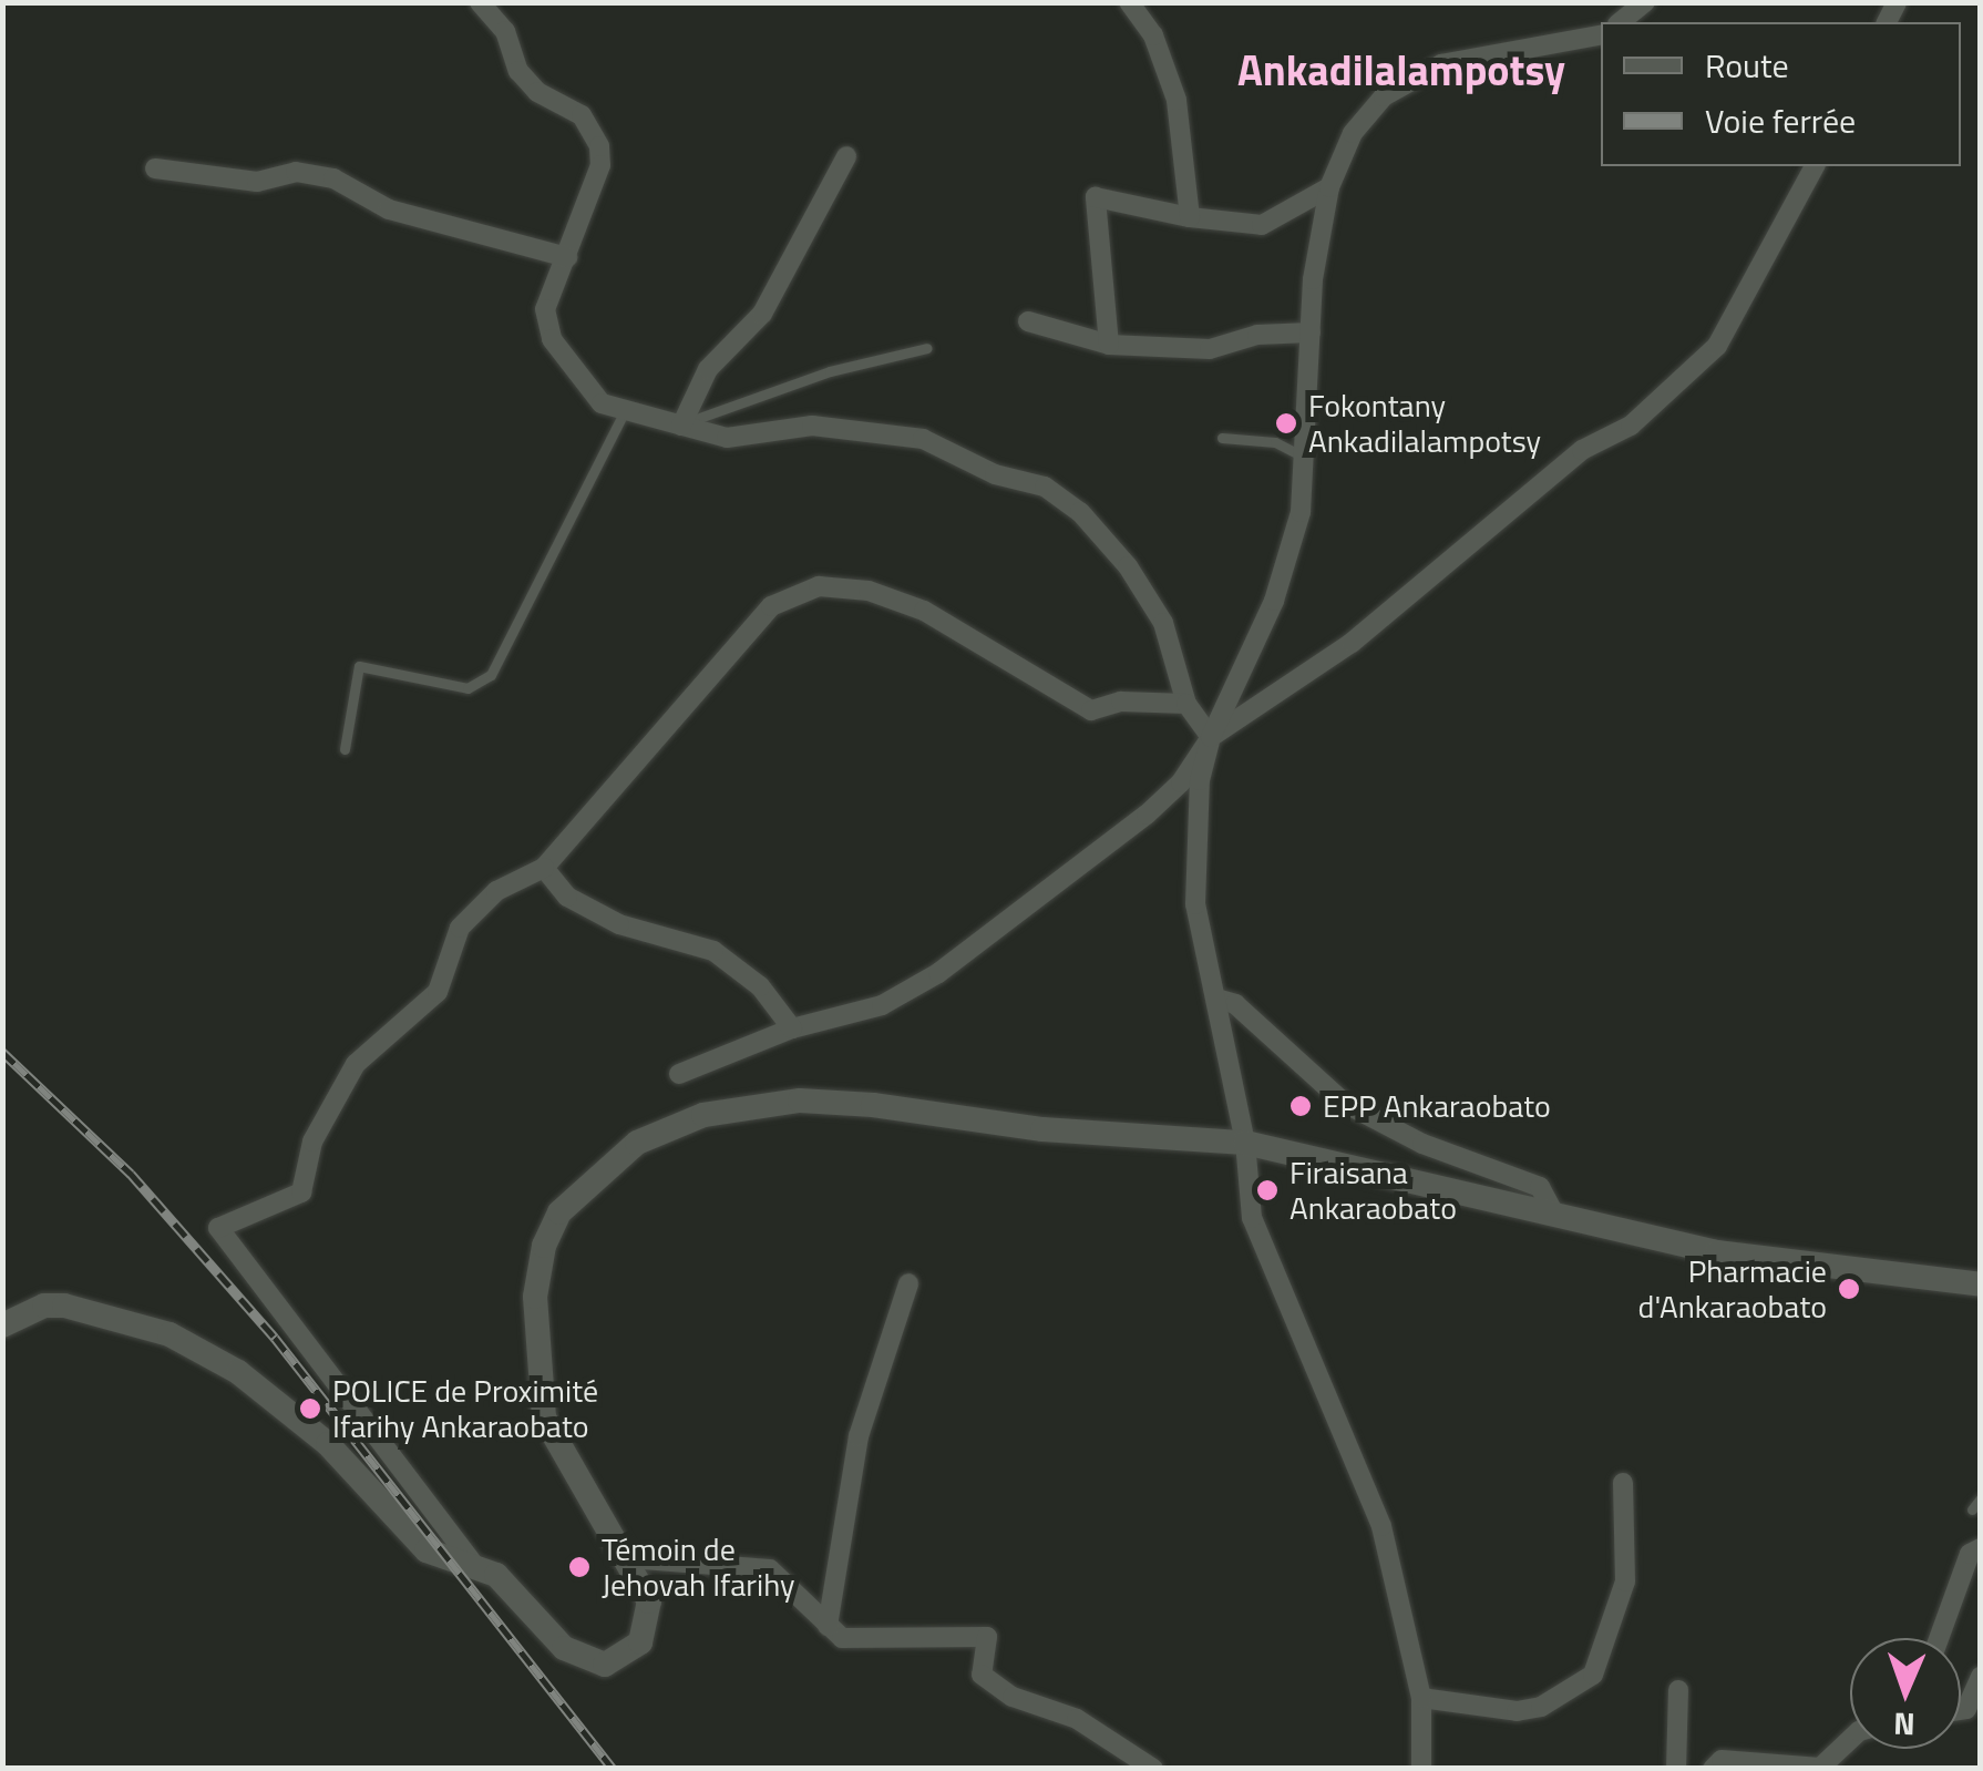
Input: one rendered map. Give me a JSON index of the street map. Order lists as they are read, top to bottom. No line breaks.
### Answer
{"districts":["Ankadilalampotsy"],"places":["Fokontany Ankadilalampotsy","EPP Ankaraobato","Firaisana Ankaraobato","Pharmacie d'Ankaraobato","POLICE de Proximité Ifarihy Ankaraobato","Témoin de Jehovah Ifarihy"],"legend":["Route","Voie ferrée"],"north":"bottom"}
